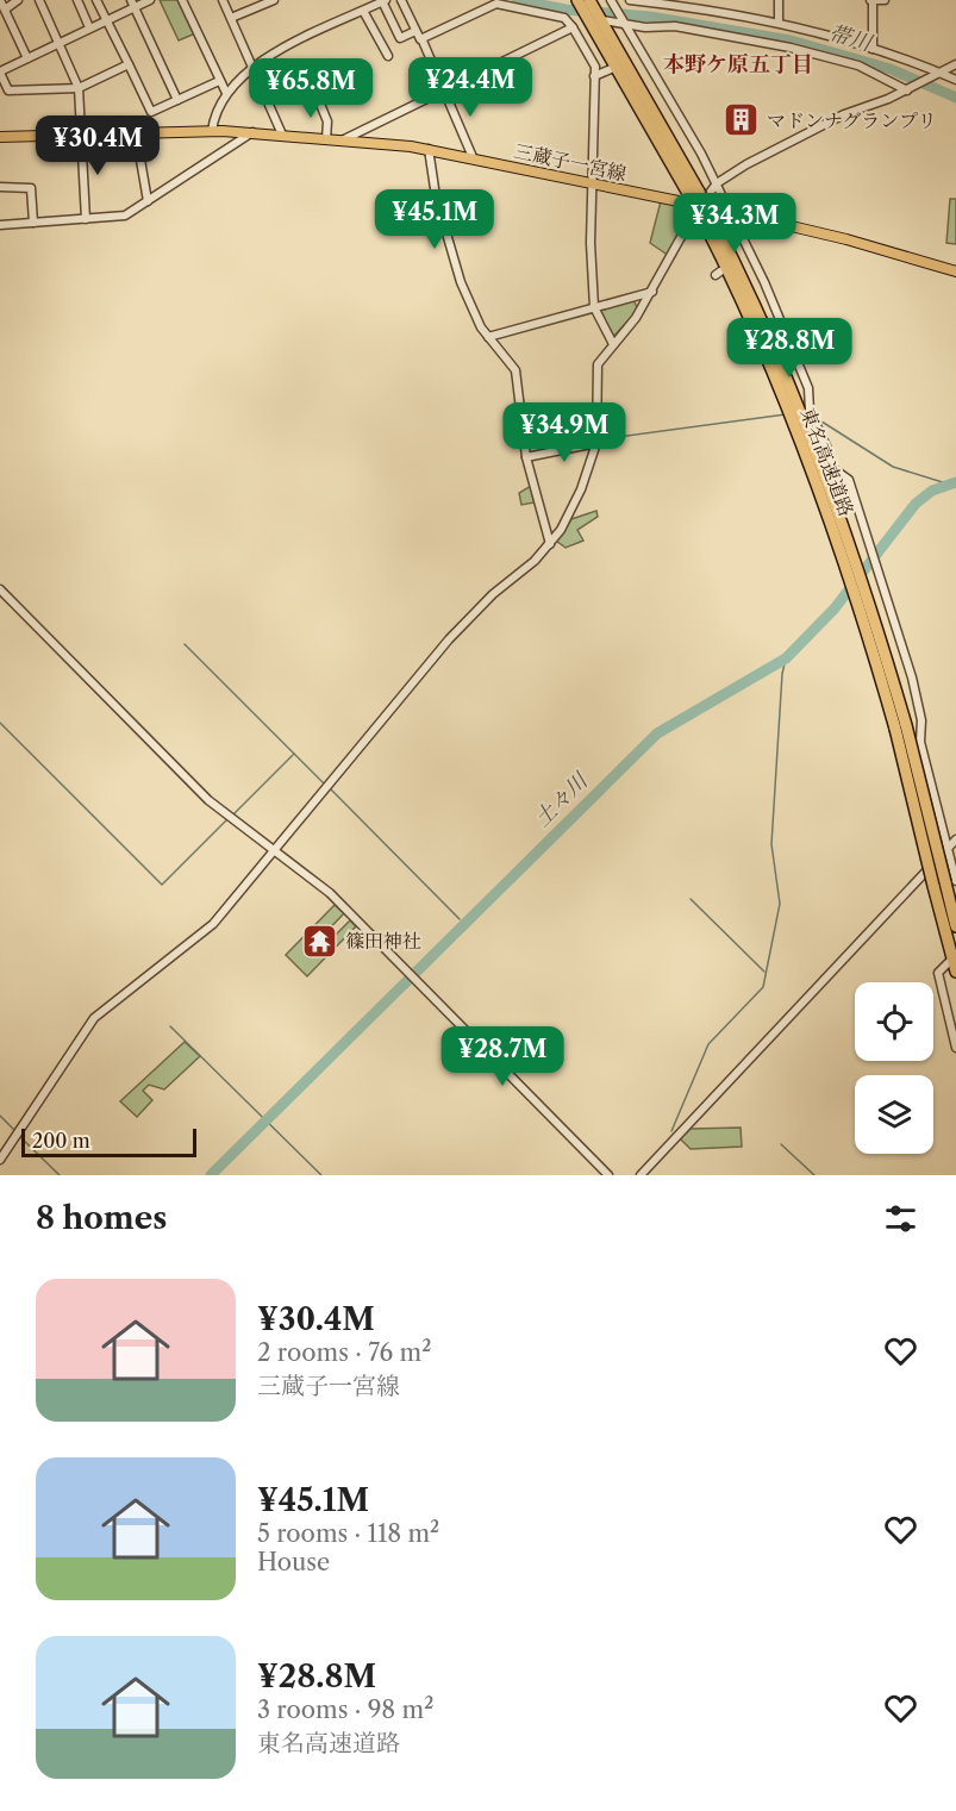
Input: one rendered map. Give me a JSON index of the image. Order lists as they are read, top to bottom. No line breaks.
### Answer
{"streets":{"highway":["東名高速道路"],"main road":["三蔵子一宮線"]},"crossings":[["三蔵子一宮線","東名高速道路"]],"districts":["本野ケ原五丁目"],"water":["帯川","土々川"],"places":{"building":["マドンナグランプリ"],"temple":["篠田神社"]},"scale_bar":"200 m","page":{"price":["¥24.4M","¥65.8M","¥30.4M","¥45.1M","¥34.3M","¥28.8M","¥34.9M","¥28.7M"],"scale":"200 m","heading":"8 homes","list":[{"name":"¥30.4M","note":"2 rooms · 76 m² · 三蔵子一宮線"},{"name":"¥45.1M","note":"5 rooms · 118 m² · House"},{"name":"¥28.8M","note":"3 rooms · 98 m² · 東名高速道路"}]}}
